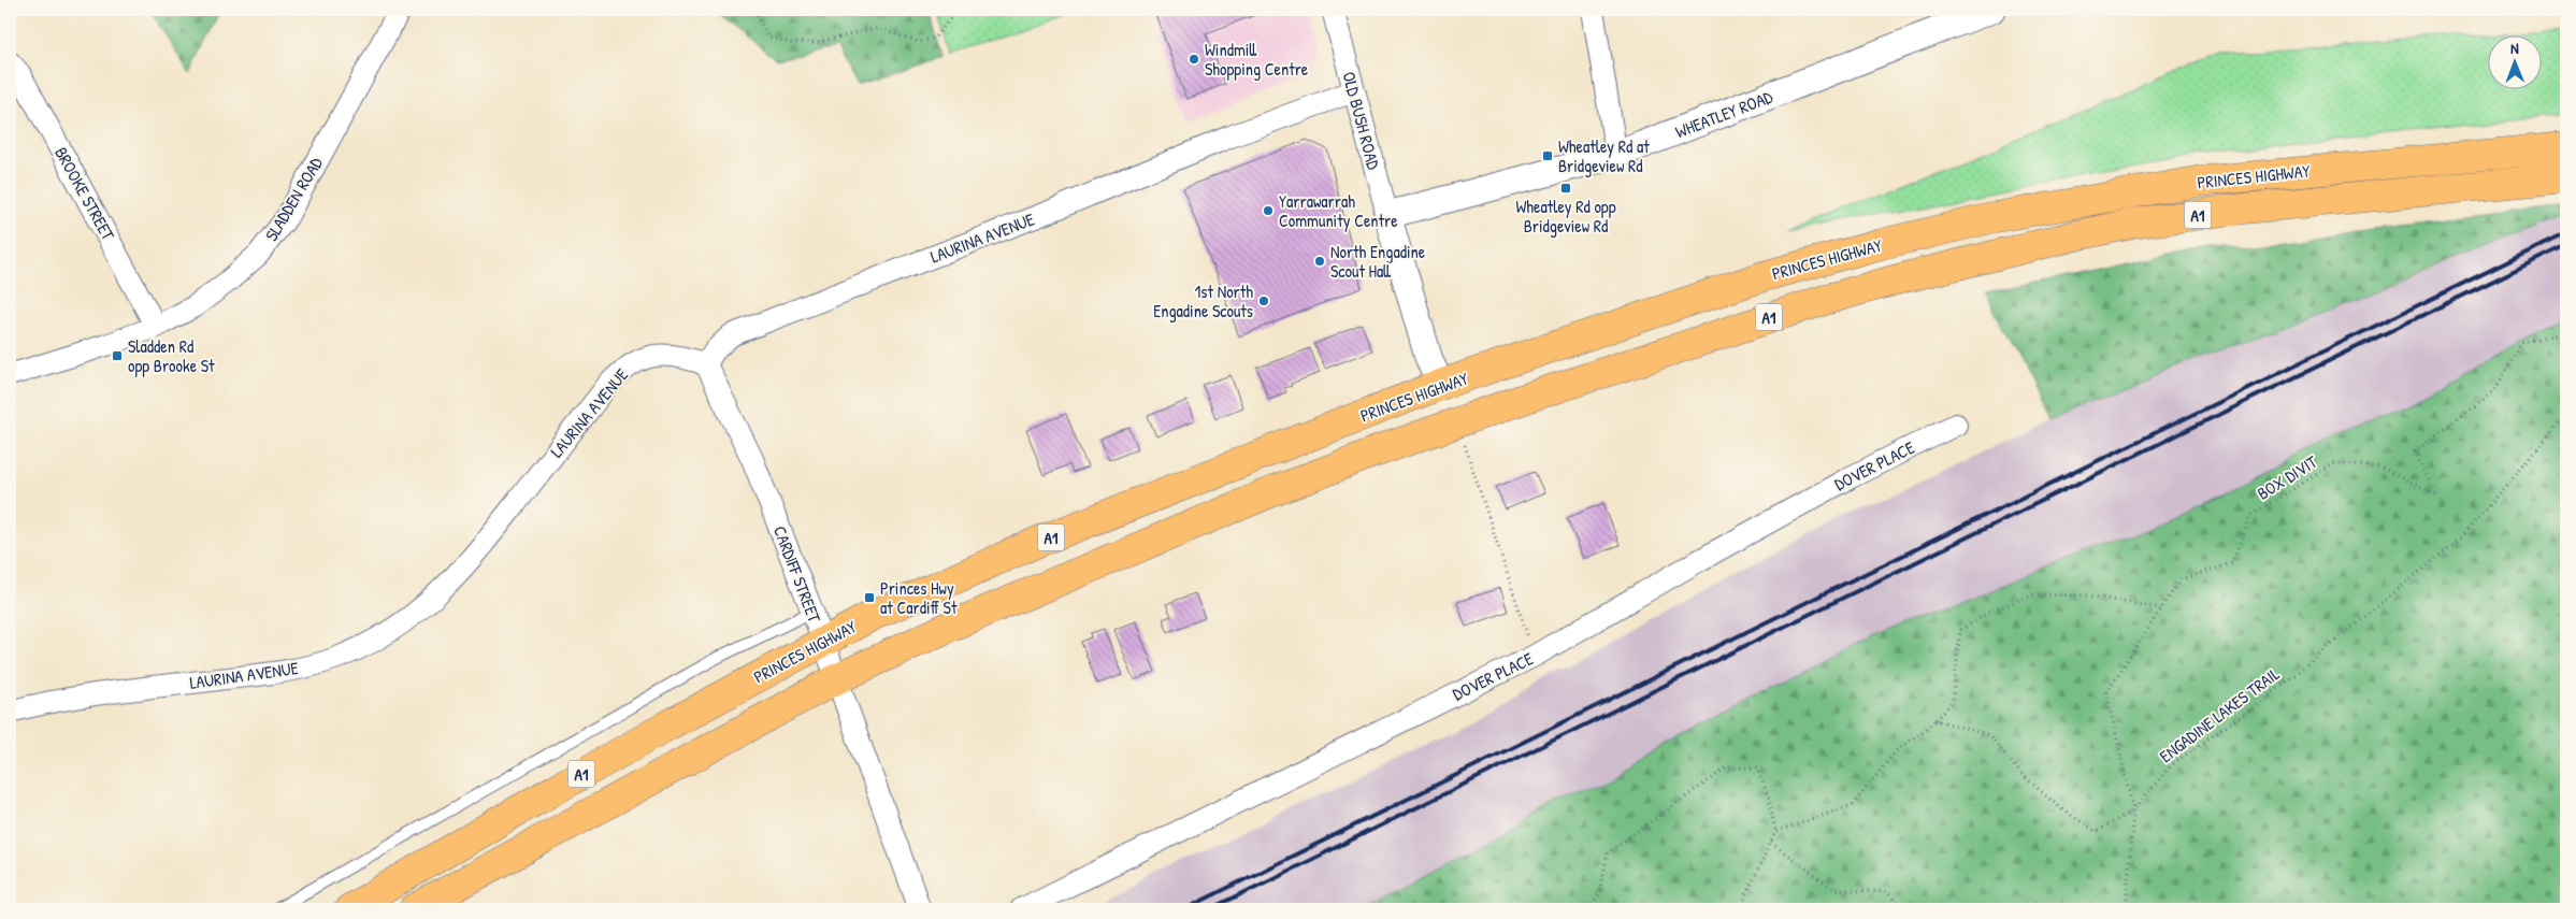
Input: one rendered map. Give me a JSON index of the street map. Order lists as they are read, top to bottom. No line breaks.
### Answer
{"streets":{"highway":["PRINCES HIGHWAY","A1"],"street":["WHEATLEY ROAD","OLD BUSH ROAD","BROOKE STREET","SLADDEN ROAD","LAURINA AVENUE","DOVER PLACE","CARDIFF STREET"],"path":["BOX DIVIT","ENGADINE LAKES TRAIL"]},"crossings":[["WHEATLEY ROAD","OLD BUSH ROAD"],["OLD BUSH ROAD","PRINCES HIGHWAY"],["OLD BUSH ROAD","LAURINA AVENUE"],["PRINCES HIGHWAY","CARDIFF STREET"],["BROOKE STREET","SLADDEN ROAD"],["LAURINA AVENUE","CARDIFF STREET"],["BOX DIVIT","ENGADINE LAKES TRAIL"]],"places":{"other":["Windmill Shopping Centre","Yarrawarrah Community Centre","North Engadine Scout Hall","1st North Engadine Scouts"],"transit":["Wheatley Rd at Bridgeview Rd","Wheatley Rd opp Bridgeview Rd","Sladden Rd opp Brooke St","Princes Hwy at Cardiff St"]},"north":"top"}
